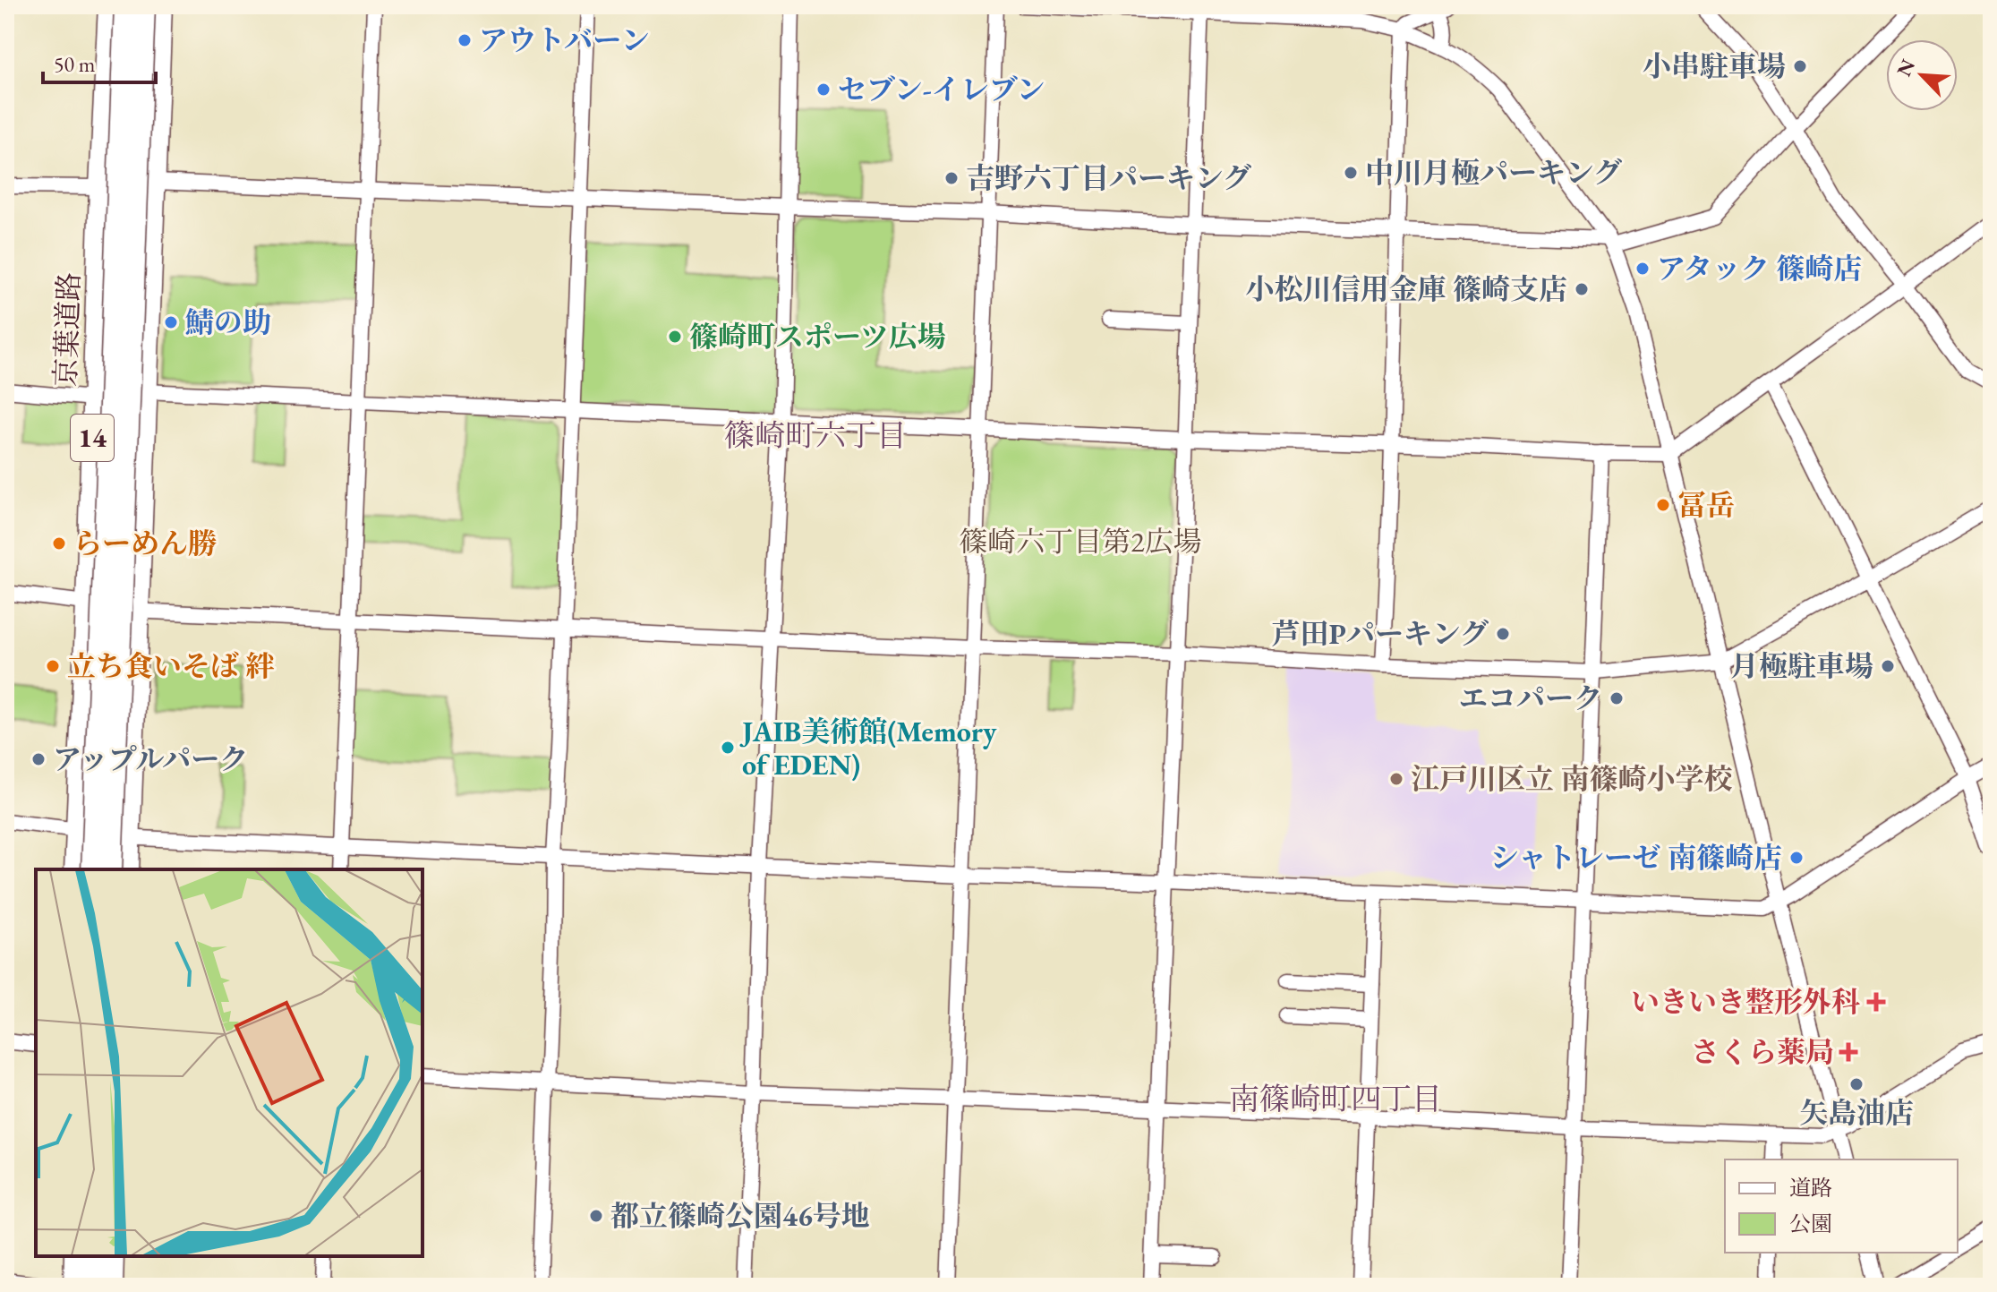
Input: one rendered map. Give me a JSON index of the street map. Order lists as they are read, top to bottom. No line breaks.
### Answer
{"streets":{"highway":["京葉道路","14"]},"districts":["篠崎町六丁目","南篠崎町四丁目"],"parks":["篠崎六丁目第2広場"],"places":{"other":["アウトバーン","小串駐車場","セブン-イレブン","中川月極パーキング","吉野六丁目パーキング","アタック 篠崎店","小松川信用金庫 篠崎支店","鯖の助","篠崎町スポーツ広場","冨岳","らーめん勝","芦田Pパーキング","立ち食いそば 絆","月極駐車場","エコパーク","JAIB美術館(Memory of EDEN)","アップルパーク","江戸川区立 南篠崎小学校","シャトレーゼ 南篠崎店","矢島油店","都立篠崎公園46号地"],"health":["いきいき整形外科","さくら薬局"]},"legend":["道路","公園"],"scale_bar":"50 m","north":"top left"}
